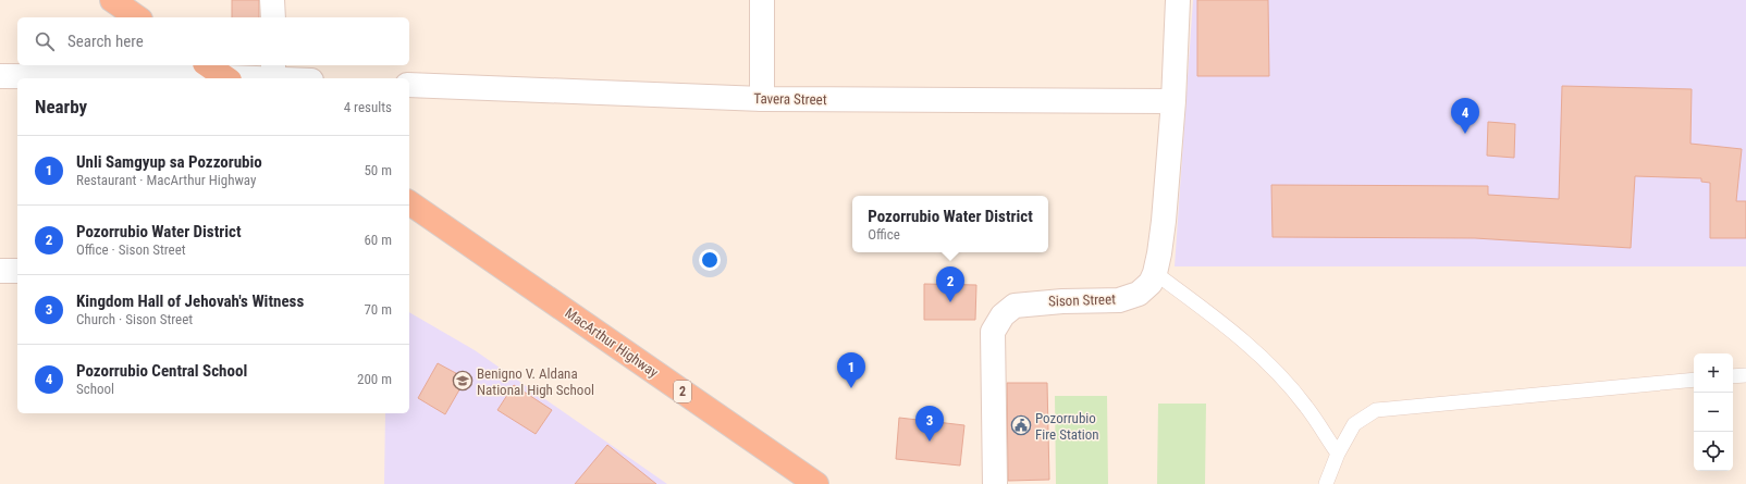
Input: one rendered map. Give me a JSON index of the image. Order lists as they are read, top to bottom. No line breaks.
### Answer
{"streets":{"highway":["MacArthur Highway","2"],"street":["Tavera Street","Sison Street"]},"crossings":[["Tavera Street","Sison Street"]],"places":{"school or university":["Benigno V. Aldana National High School"],"public building":["Pozorrubio Fire Station"]},"page":{"search":"Search here","heading":["Nearby","4 results"],"pins":["4","2","1","3"],"list":[{"mark":"1","name":"Unli Samgyup sa Pozzorubio","note":"Restaurant · MacArthur Highway","value":"50 m"},{"mark":"2","name":"Pozorrubio Water District","note":"Office · Sison Street","value":"60 m"},{"mark":"3","name":"Kingdom Hall of Jehovah's Witness","note":"Church · Sison Street","value":"70 m"},{"mark":"4","name":"Pozorrubio Central School","note":"School","value":"200 m"}],"popup":["Pozorrubio Water District","Office"],"map_buttons":["+","−"]}}
